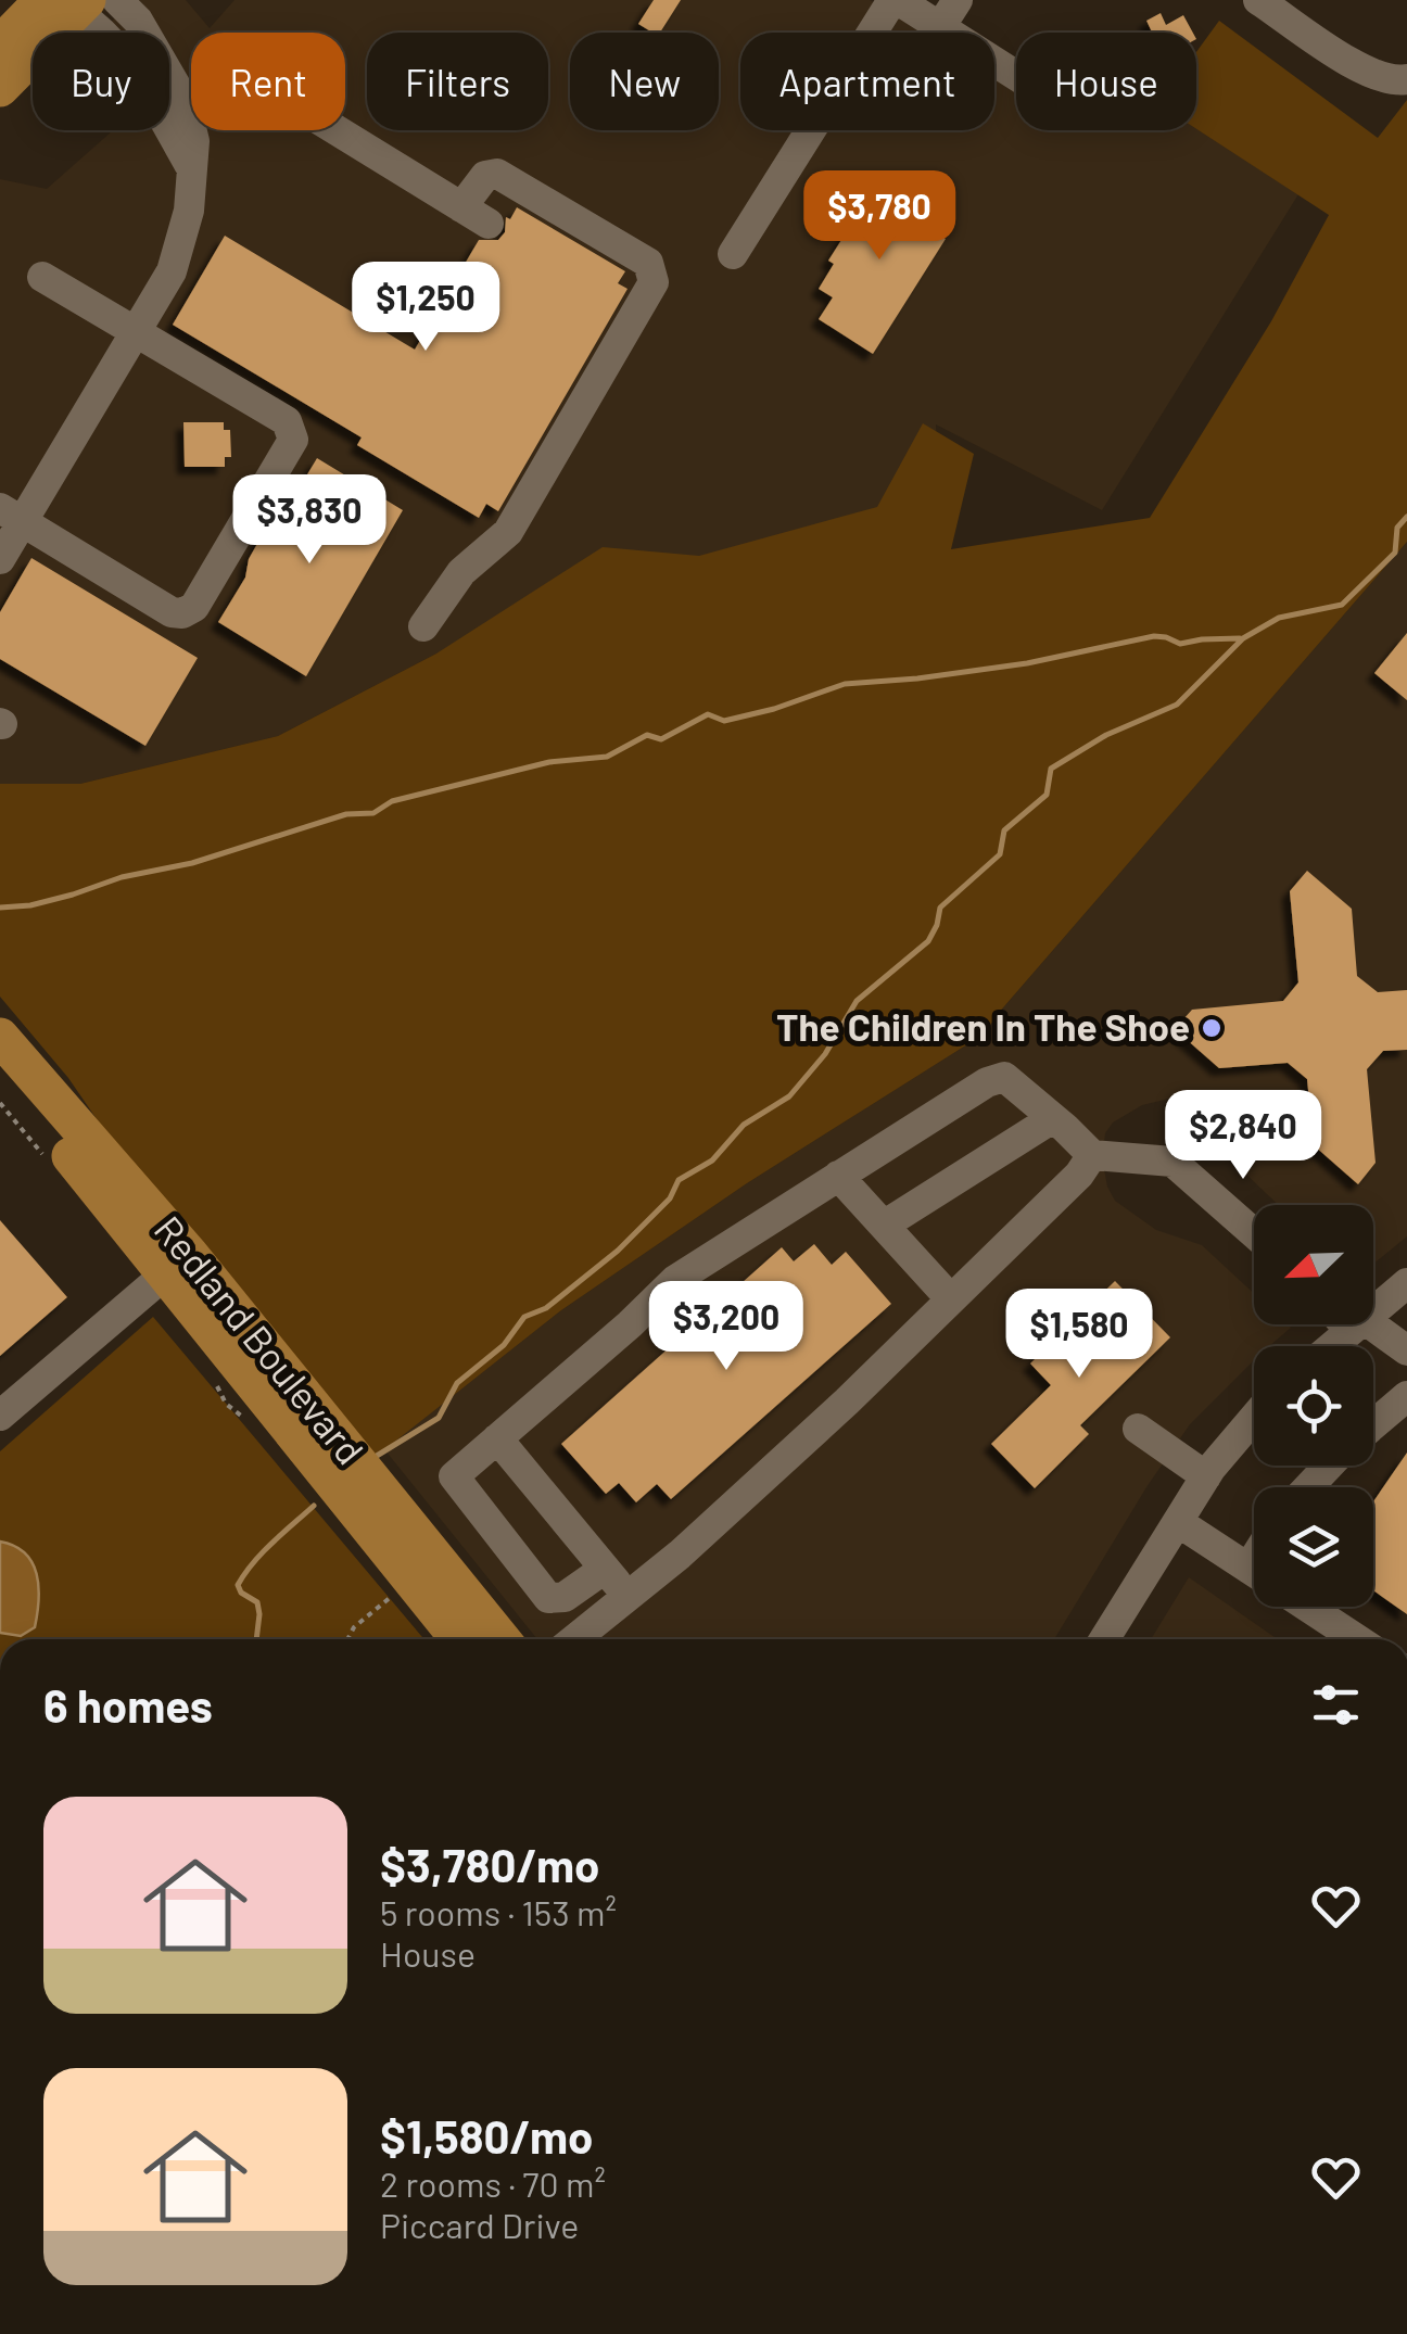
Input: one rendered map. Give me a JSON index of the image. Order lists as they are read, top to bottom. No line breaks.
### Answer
{"streets":{"main road":["Redland Boulevard"]},"places":["The Children In The Shoe"],"north":"bottom left","page":{"chip":["Buy","Rent","Filters","New","Apartment","House"],"price":["$3,780","$1,250","$3,830","$2,840","$3,200","$1,580"],"heading":"6 homes","list":[{"name":"$3,780/mo","note":"5 rooms · 153 m² · House"},{"name":"$1,580/mo","note":"2 rooms · 70 m² · Piccard Drive"}]}}
